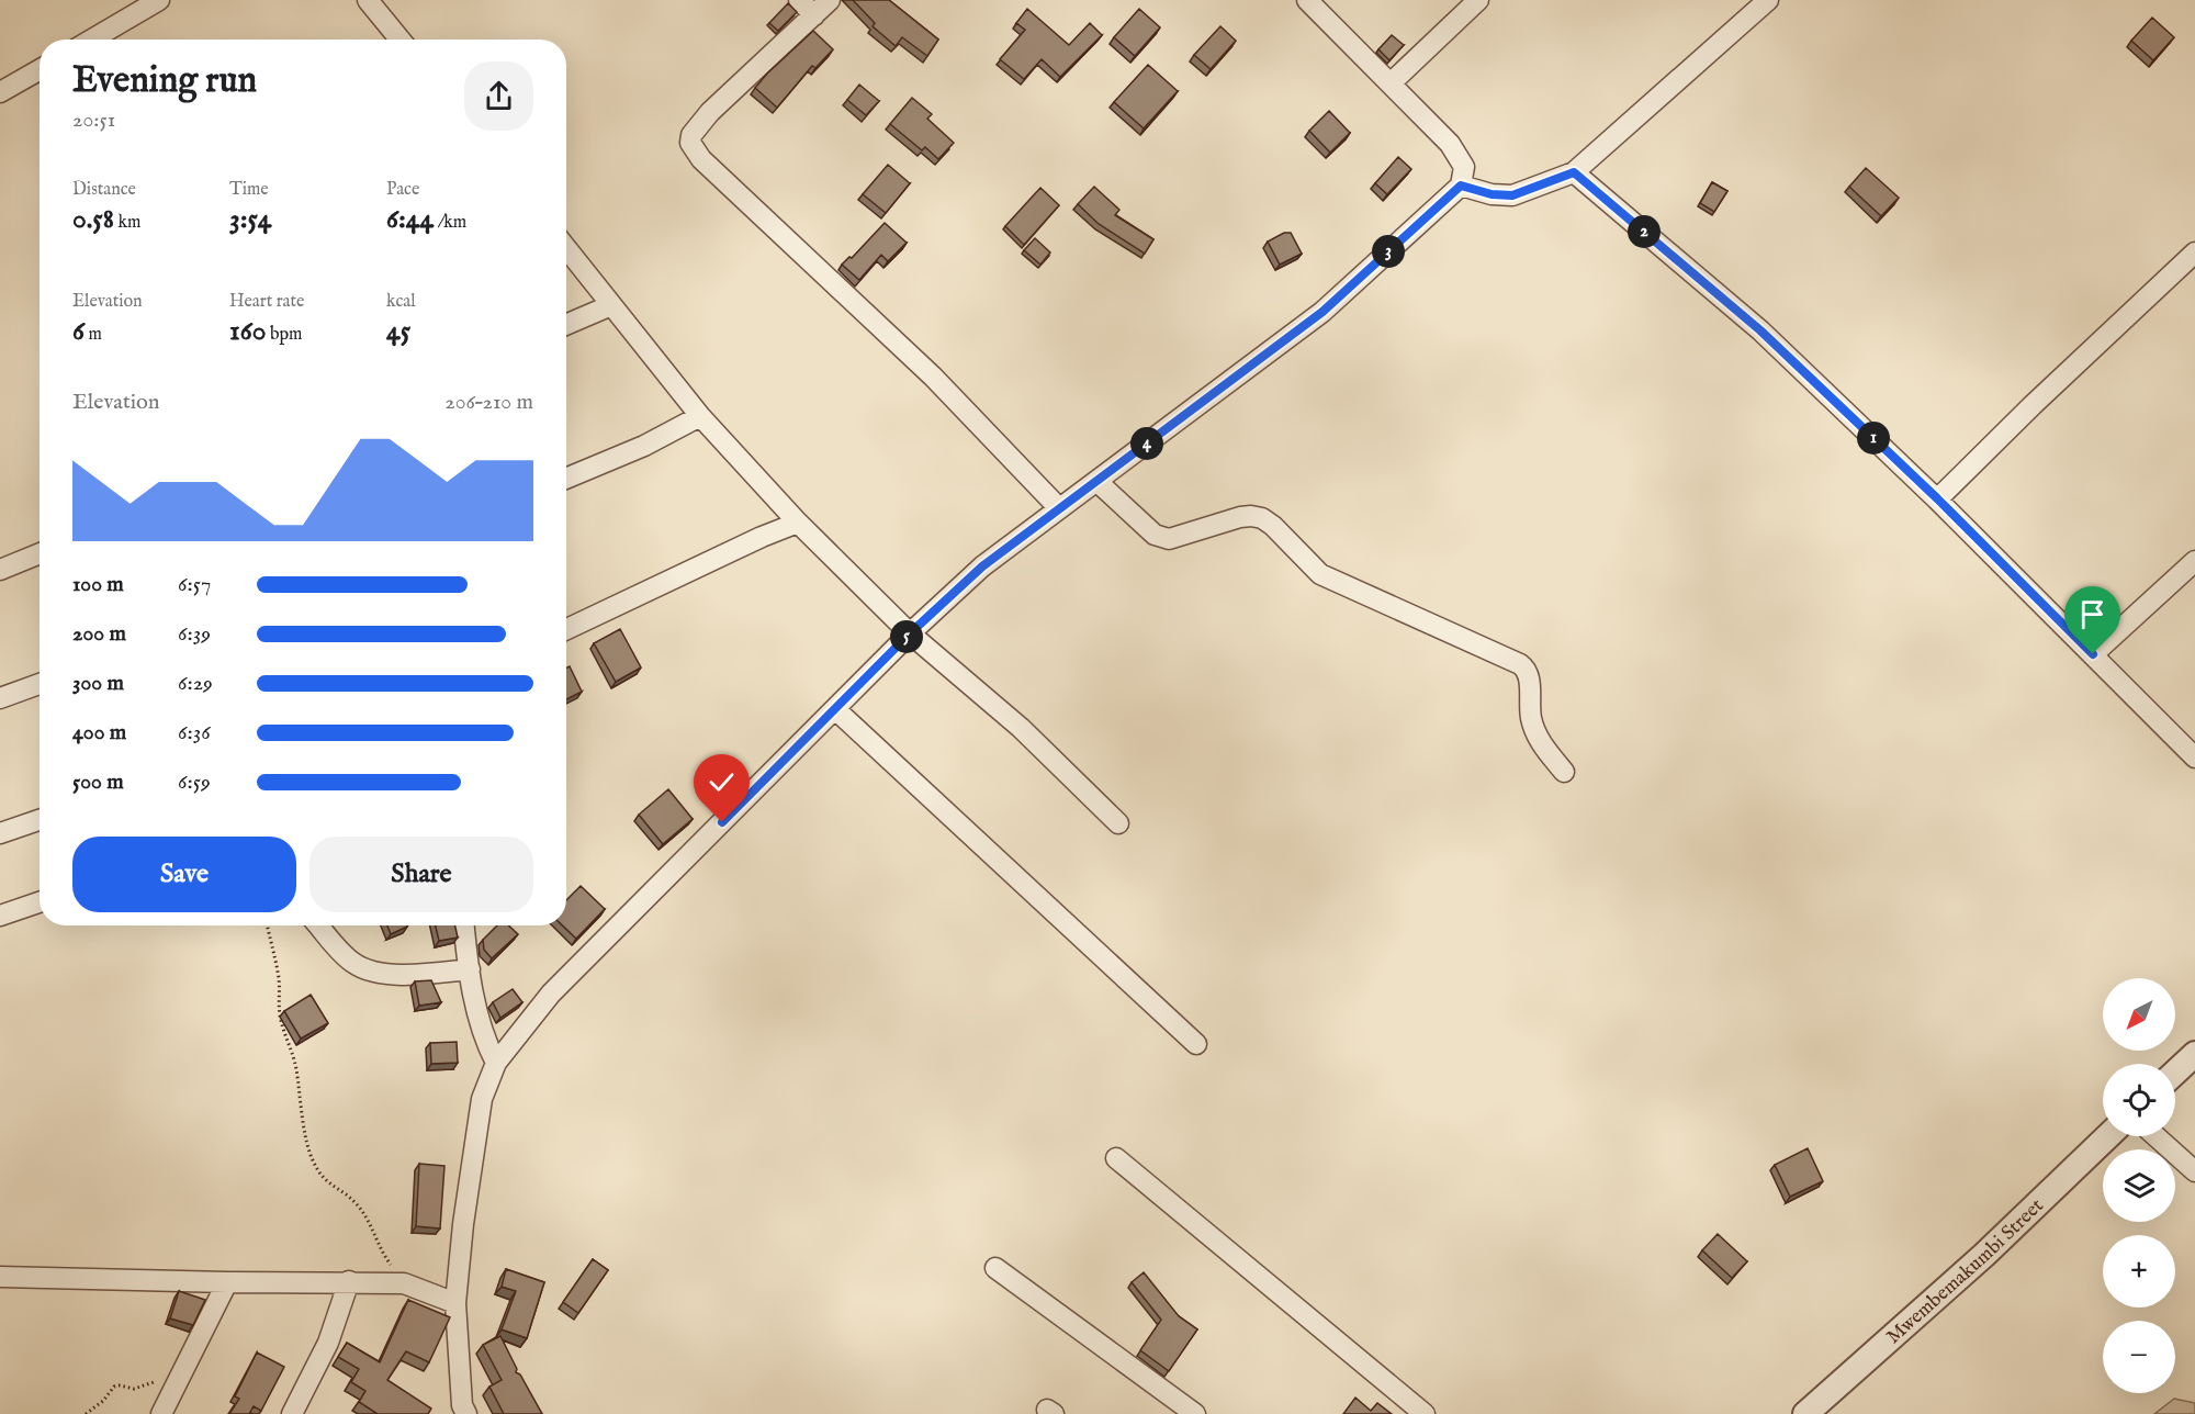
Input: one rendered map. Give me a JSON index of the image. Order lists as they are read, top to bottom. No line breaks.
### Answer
{"streets":{"street":["Mwembemakumbi Street"]},"north":"bottom left","page":{"heading":["Evening run","20:51"],"stats":[["Distance","0.58 km"],["Time","3:54"],["Pace","6:44 /km"],["Elevation","6 m"],["Heart rate","160 bpm"],["kcal","45"]],"pins":["2","3","1","4","5"],"chart":["Elevation","206–210 m"],"list":[{"name":"100 m","note":"6:57"},{"name":"200 m","note":"6:39"},{"name":"300 m","note":"6:29"},{"name":"400 m","note":"6:36"},{"name":"500 m","note":"6:59"}],"buttons":["Save","Share"],"map_buttons":["+","−"]}}
